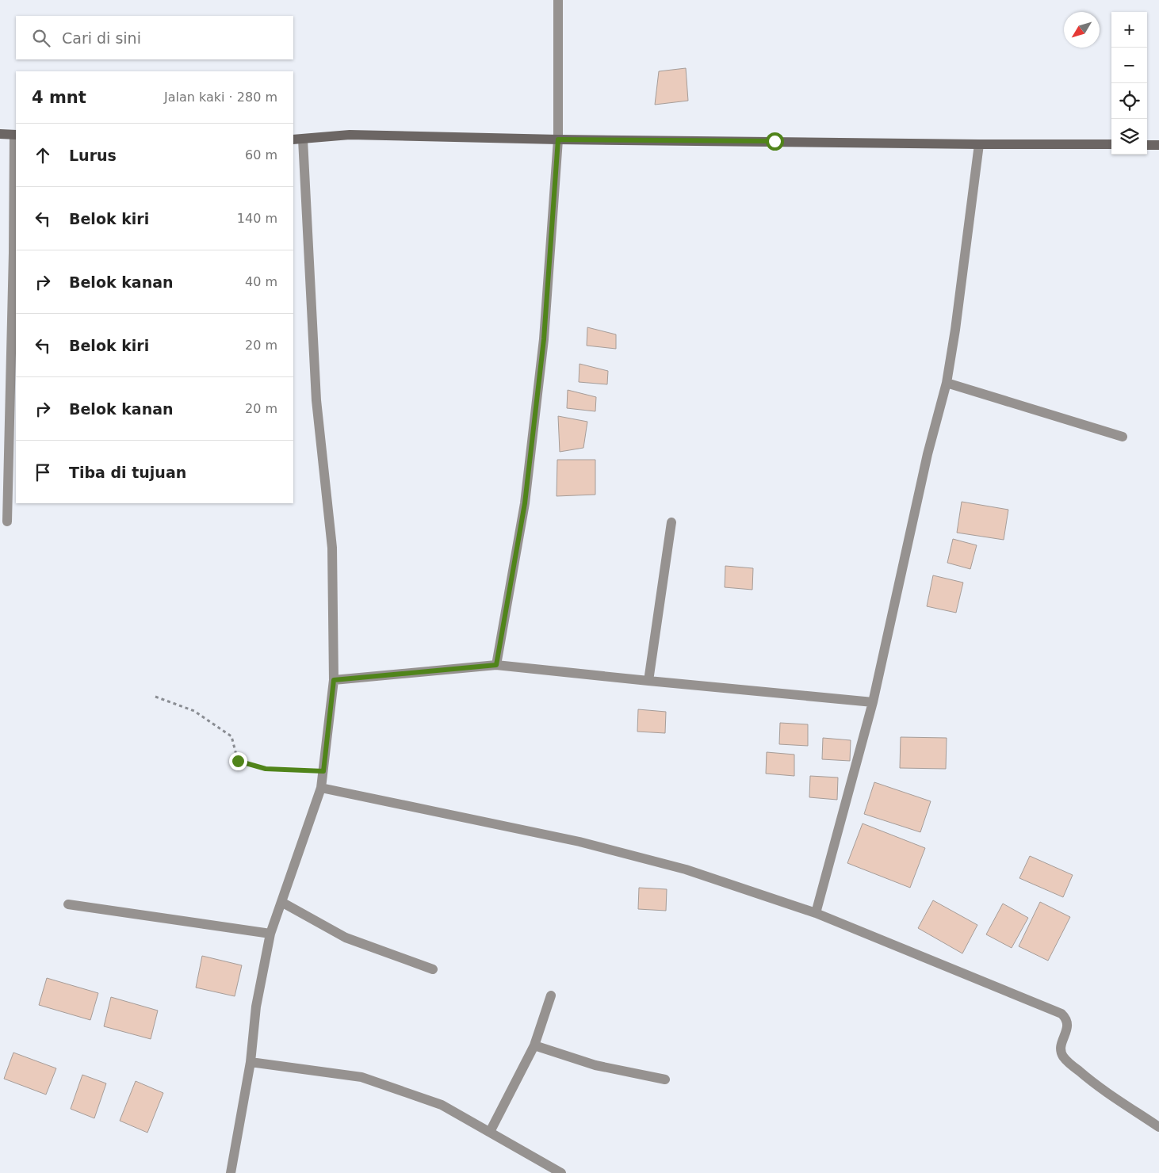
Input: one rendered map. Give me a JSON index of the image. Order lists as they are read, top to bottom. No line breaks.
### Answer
{"north":"bottom left","page":{"map_buttons":["+","−"],"search":"Cari di sini","heading":["4 mnt","Jalan kaki · 280 m"],"list":[["Lurus","60 m"],["Belok kiri","140 m"],["Belok kanan","40 m"],["Belok kiri","20 m"],["Belok kanan","20 m"],"Tiba di tujuan"]}}
